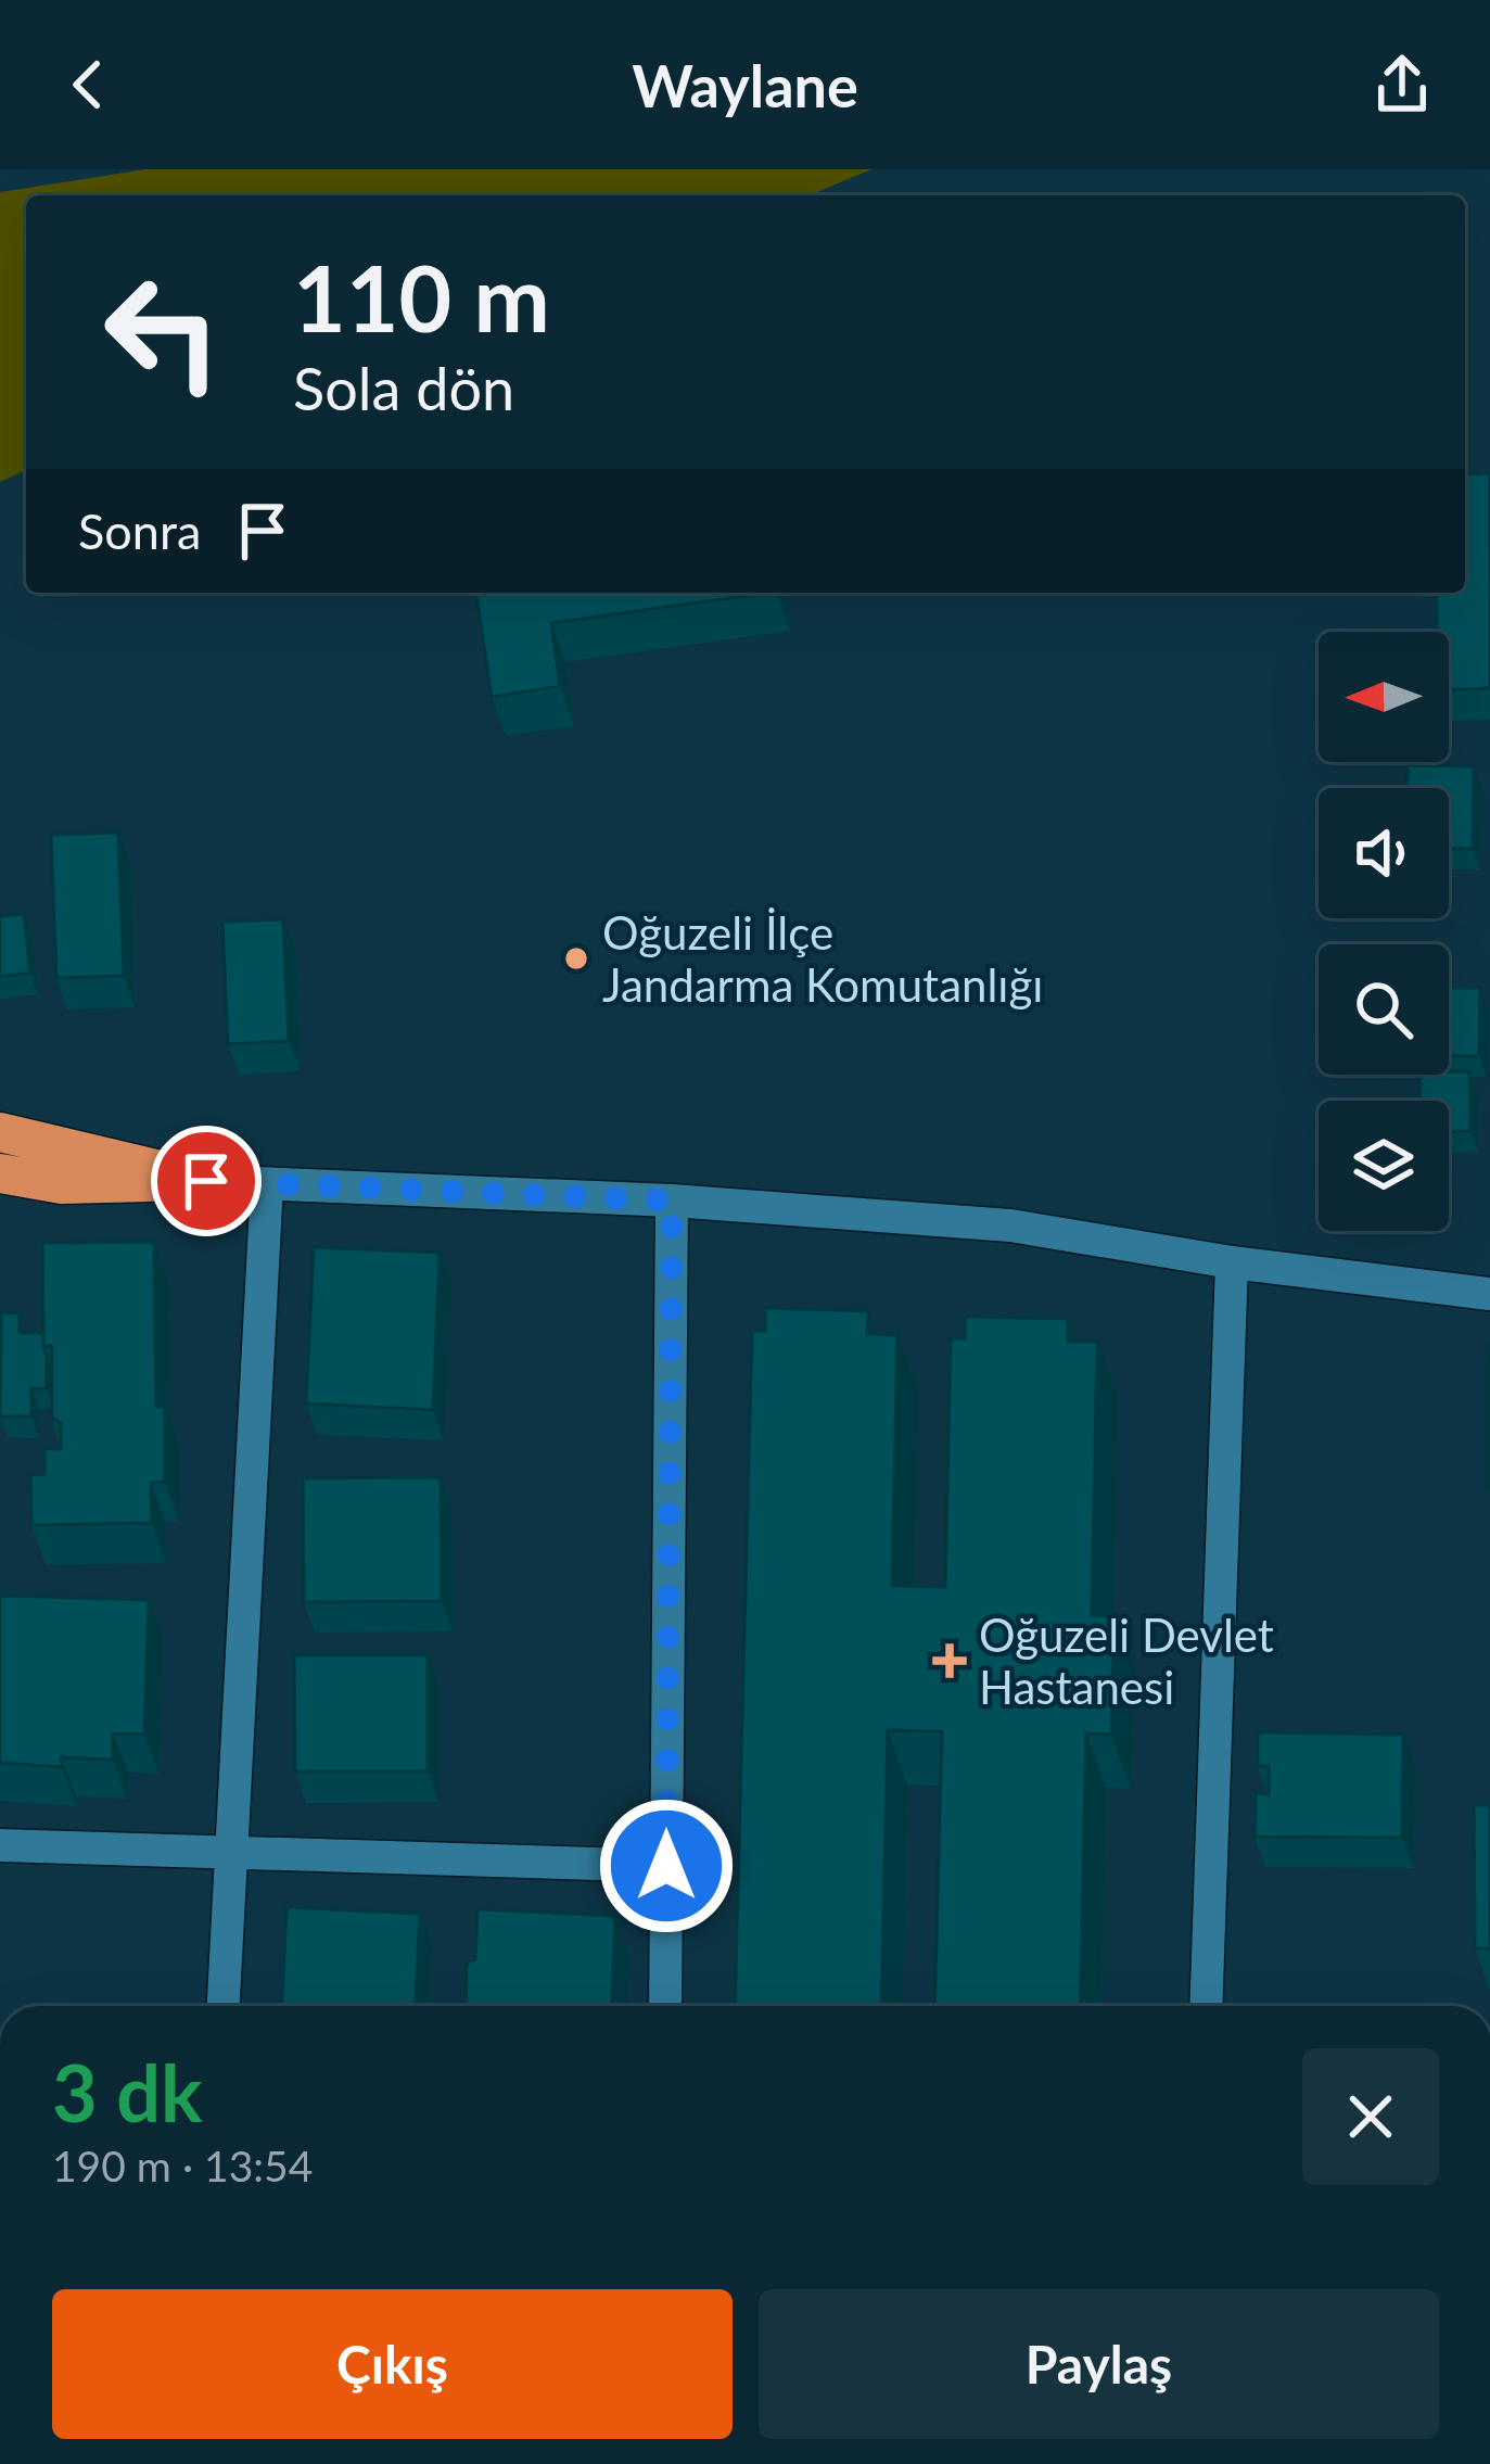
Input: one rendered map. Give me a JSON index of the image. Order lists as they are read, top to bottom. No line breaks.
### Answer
{"places":{"other":["Oğuzeli İlçe Jandarma Komutanlığı"],"health":["Oğuzeli Devlet Hastanesi"]},"north":"left","page":{"header":"Waylane","turn":["110 m","Sola dön"],"then":"Sonra","heading":["3 dk","190 m · 13:54"],"buttons":["Çıkış","Paylaş"]}}
